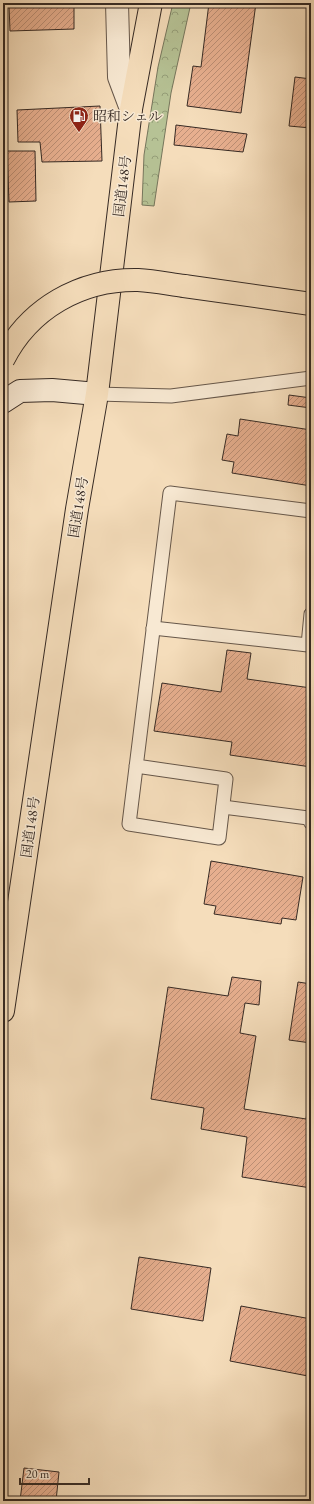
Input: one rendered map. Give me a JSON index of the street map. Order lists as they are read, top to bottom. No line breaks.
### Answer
{"streets":{"highway":["国道148号"]},"places":{"fuel station":["昭和シェル"]},"scale_bar":"20 m"}
